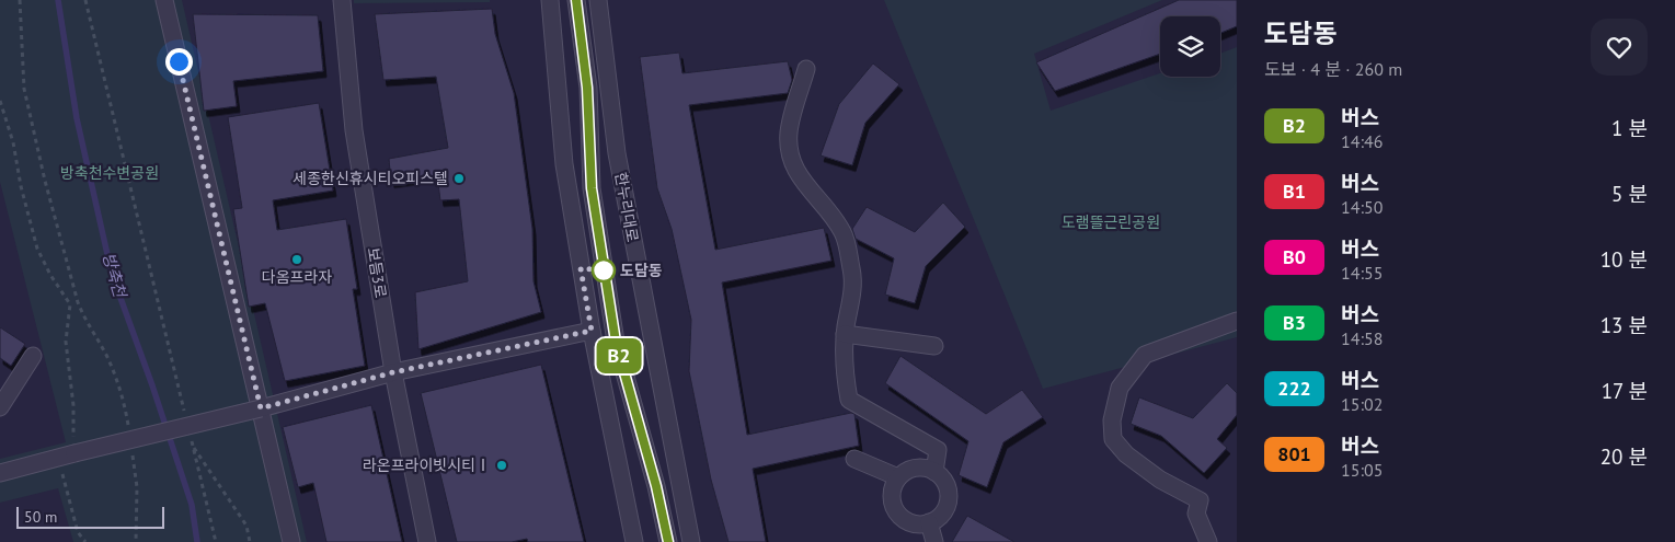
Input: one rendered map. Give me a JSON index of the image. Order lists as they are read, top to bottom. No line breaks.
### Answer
{"streets":{"street":["한누리대로","보듬3로"]},"water":["방축천"],"parks":["방축천수변공원","도램뜰근린공원"],"places":["세종한신휴시티오피스텔","다옴프라자","도담동","라온프라이빗시티Ⅰ"],"lines":["bus line B2"],"scale_bar":"50 m","page":{"on_map":"B2","heading":["도담동","도보 · 4 분 · 260 m"],"list":[{"mark":"B2","name":"버스","note":"14:46","value":"1 분"},{"mark":"B1","name":"버스","note":"14:50","value":"5 분"},{"mark":"B0","name":"버스","note":"14:55","value":"10 분"},{"mark":"B3","name":"버스","note":"14:58","value":"13 분"},{"mark":"222","name":"버스","note":"15:02","value":"17 분"},{"mark":"801","name":"버스","note":"15:05","value":"20 분"}],"scale":"50 m"}}
